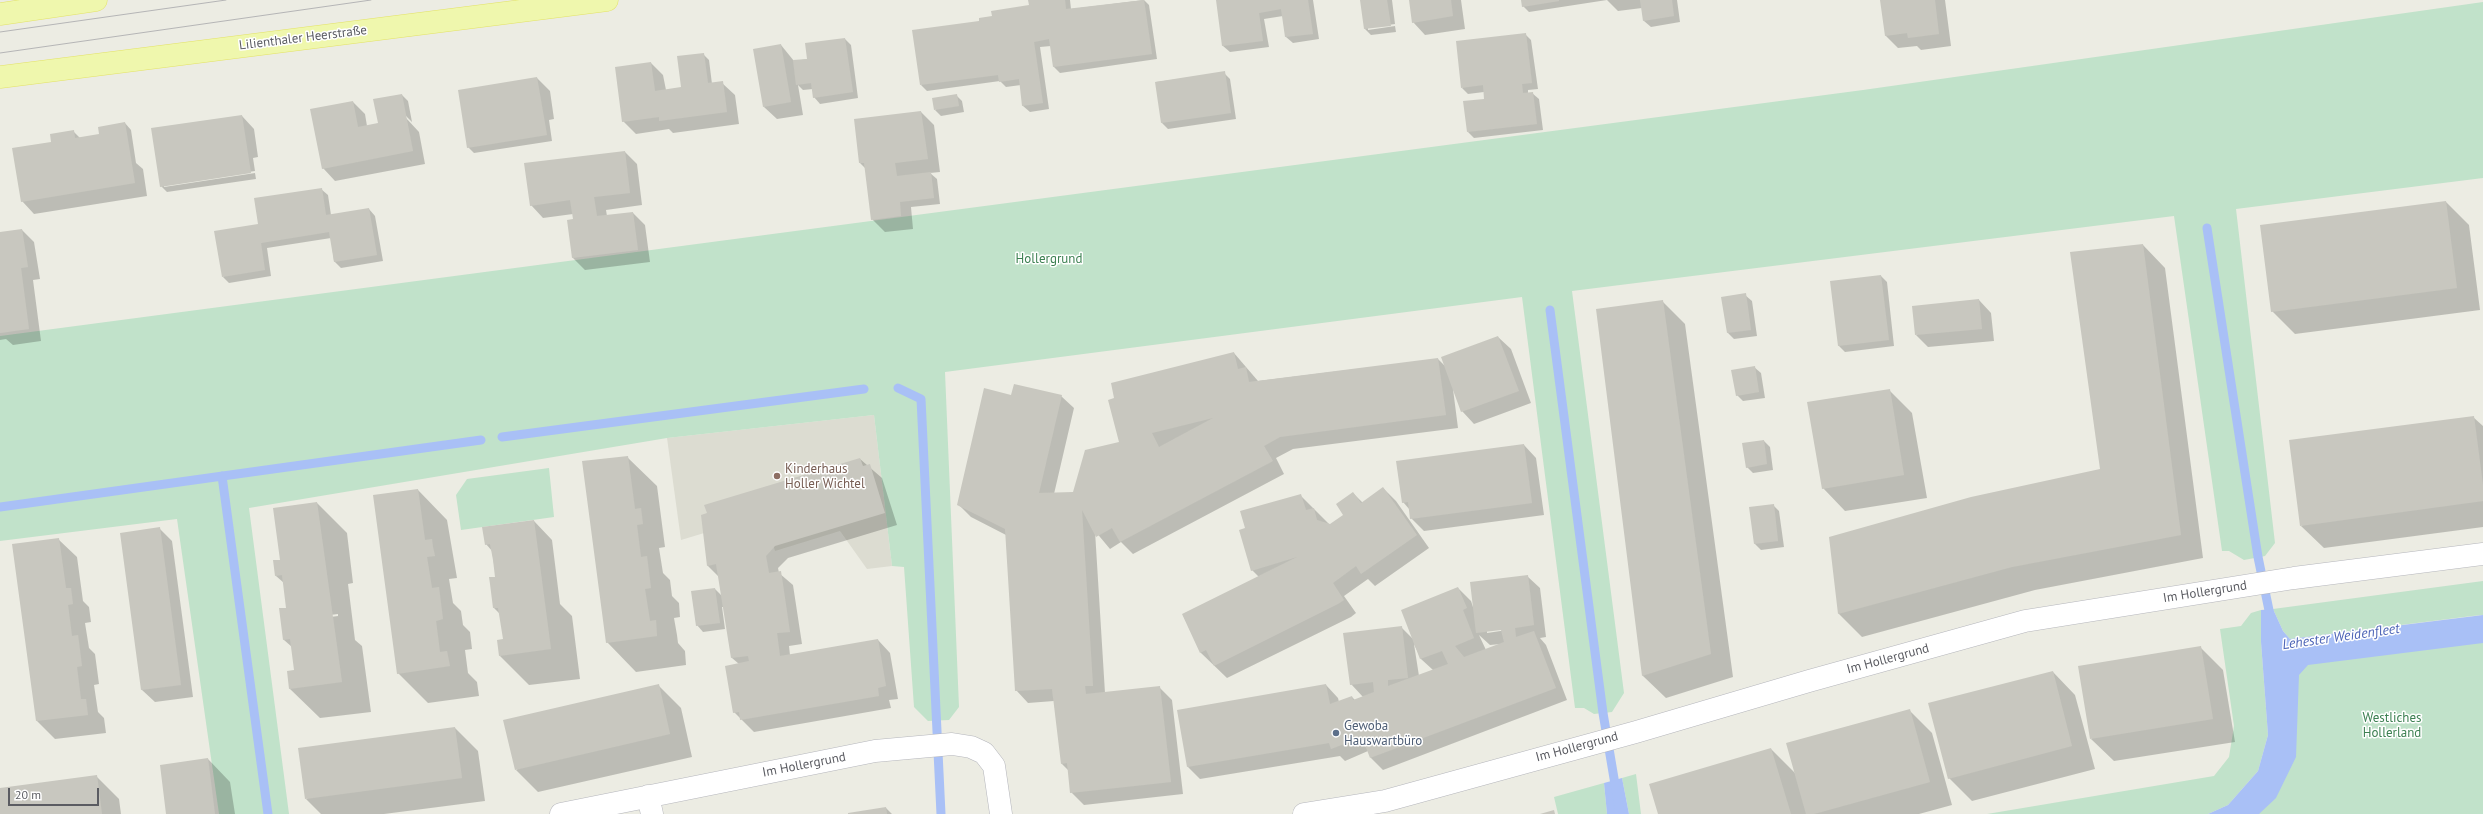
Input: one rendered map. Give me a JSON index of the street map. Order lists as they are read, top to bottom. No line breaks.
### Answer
{"streets":{"main road":["Lilienthaler Heerstraße"],"street":["Im Hollergrund"]},"water":["Lehester Weidenfleet"],"parks":["Hollergrund","Westliches Hollerland"],"places":["Kinderhaus Holler Wichtel","Gewoba Hauswartbüro"],"scale_bar":"20 m"}
